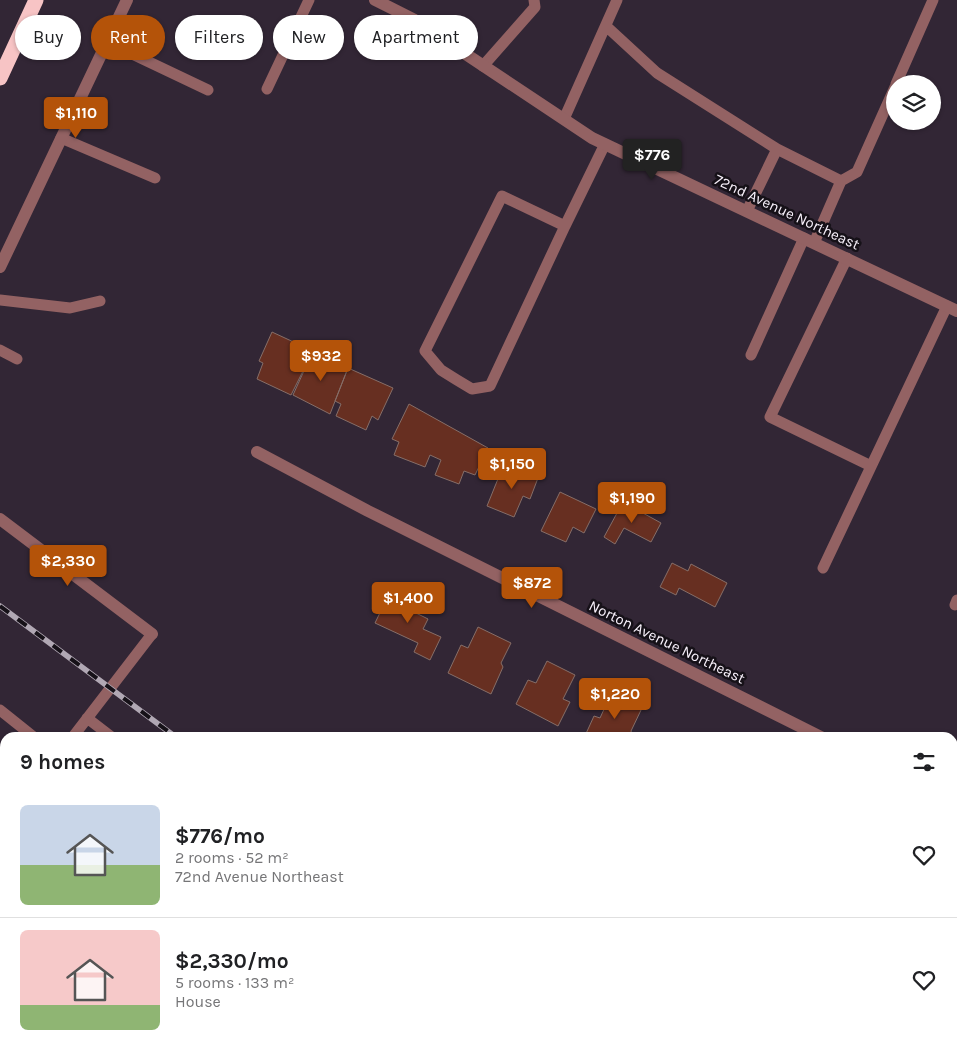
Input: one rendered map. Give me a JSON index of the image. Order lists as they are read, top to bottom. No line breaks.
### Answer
{"streets":{"street":["72nd Avenue Northeast","Norton Avenue Northeast"]},"page":{"chip":["Buy","Rent","Filters","New","Apartment"],"price":["$1,110","$776","$932","$1,150","$1,190","$2,330","$872","$1,400","$1,220"],"heading":"9 homes","list":[{"name":"$776/mo","note":"2 rooms · 52 m² · 72nd Avenue Northeast"},{"name":"$2,330/mo","note":"5 rooms · 133 m² · House"}]}}
